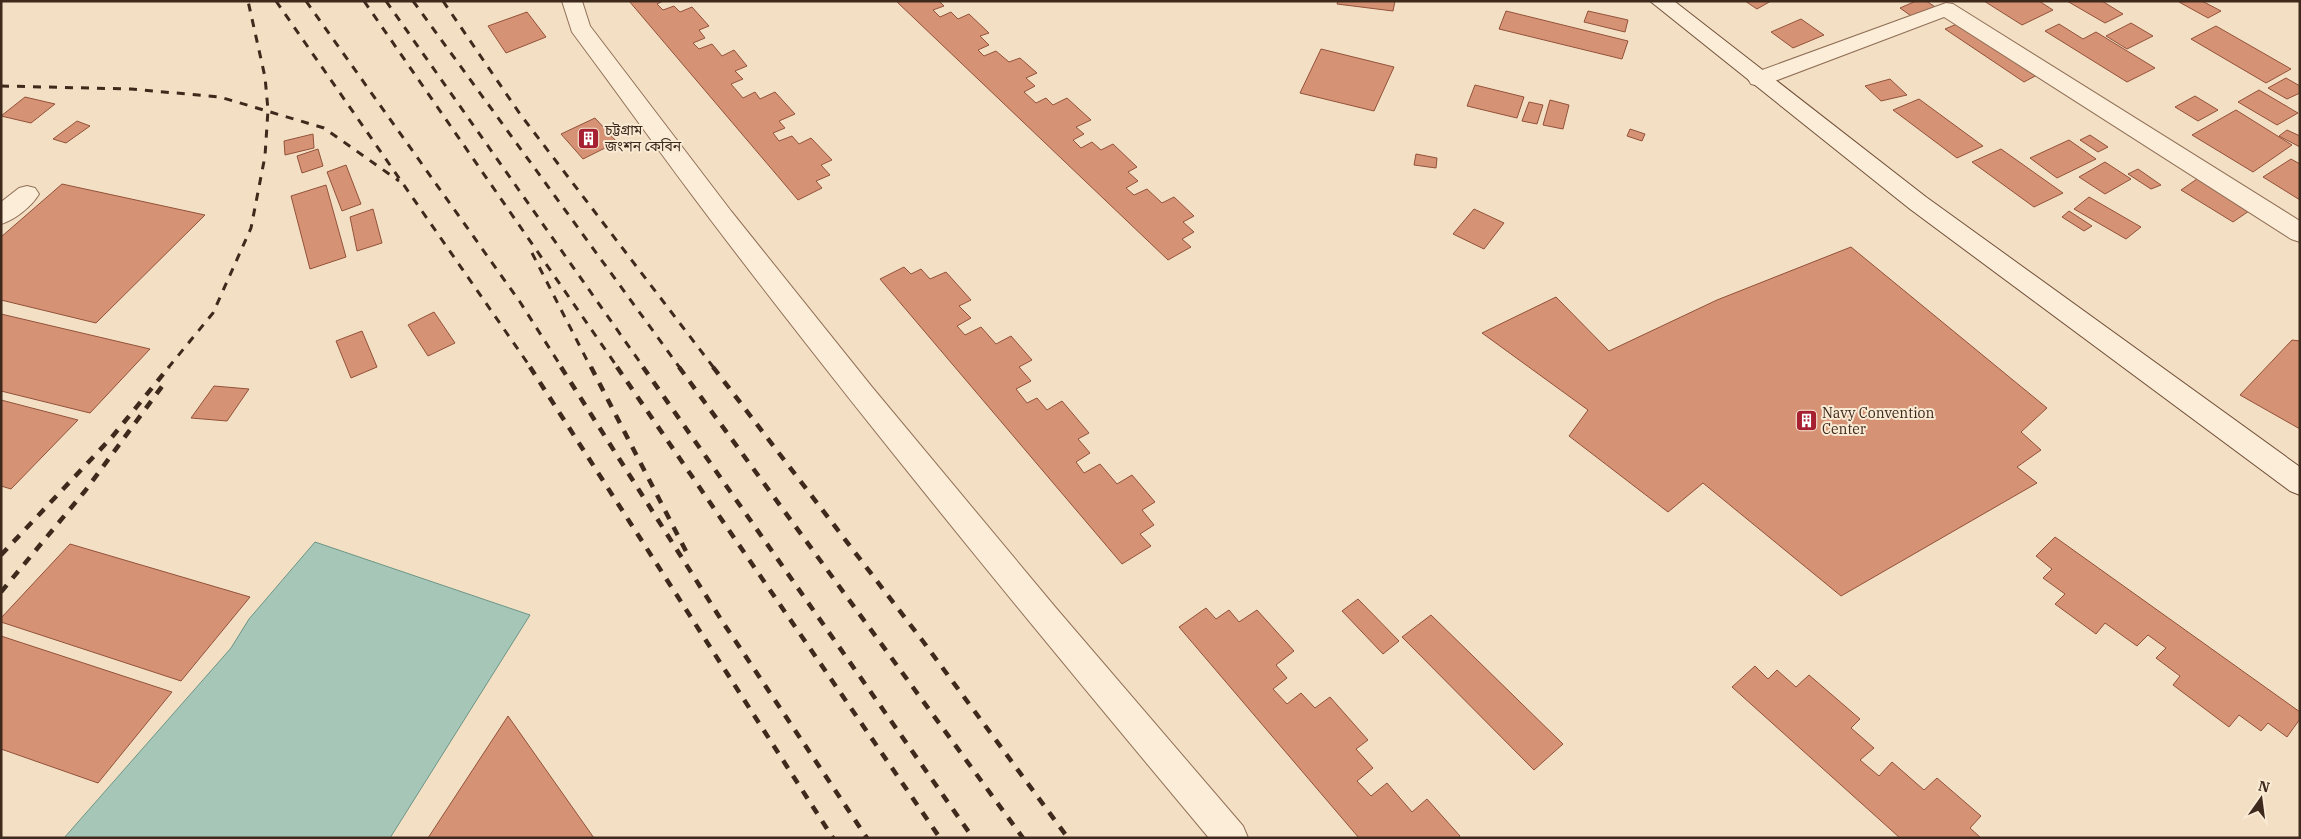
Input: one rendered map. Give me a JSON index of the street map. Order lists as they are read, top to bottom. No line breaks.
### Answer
{"places":{"building":["চট্টগ্রাম জংশন কেবিন","Navy Convention Center"]},"north":"top"}
